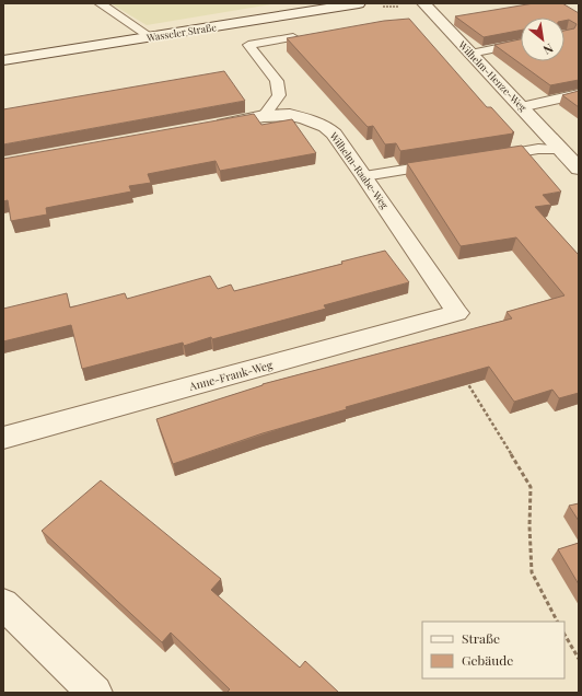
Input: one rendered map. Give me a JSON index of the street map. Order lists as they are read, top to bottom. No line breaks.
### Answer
{"streets":{"street":["Wasseler Straße","Wilhelm-Henze-Weg","Wilhelm-Raabe-Weg","Anne-Frank-Weg"]},"crossings":[["Wilhelm-Raabe-Weg","Anne-Frank-Weg"]],"legend":["Straße","Gebäude"],"north":"bottom right"}
